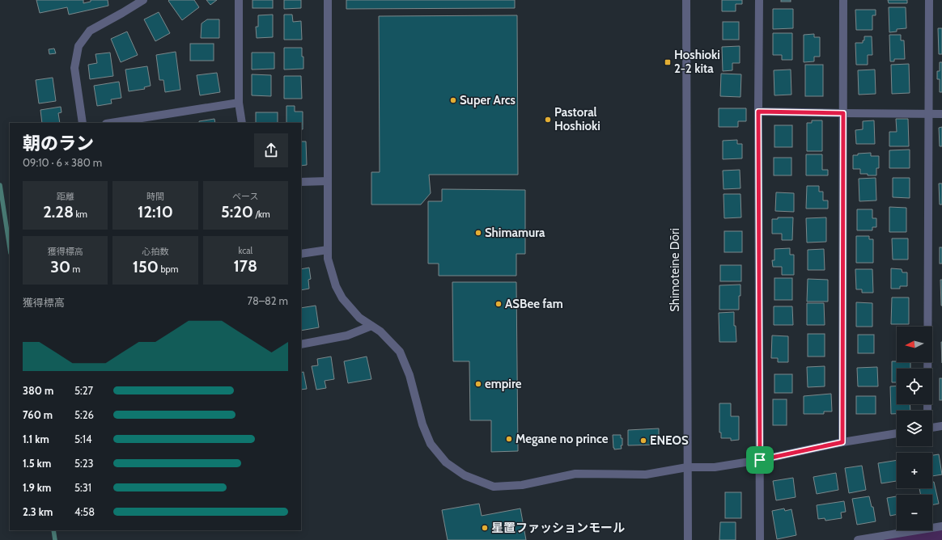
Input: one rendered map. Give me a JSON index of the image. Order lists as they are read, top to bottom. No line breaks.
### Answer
{"streets":{"street":["Shimoteine Dōri"]},"places":{"transit":["Hoshioki 2-2 kita"],"other":["Super Arcs","Pastoral Hoshioki","Shimamura","ASBee fam","empire","Megane no prince","ENEOS","星置ファッションモール"]},"north":"left","page":{"heading":["朝のラン","09:10 · 6 × 380 m"],"stats":[["距離","2.28 km"],["時間","12:10"],["ペース","5:20 /km"],["獲得標高","30 m"],["心拍数","150 bpm"],["kcal","178"]],"chart":["獲得標高","78–82 m"],"map_buttons":["+","−"],"list":[{"name":"380 m","note":"5:27"},{"name":"760 m","note":"5:26"},{"name":"1.1 km","note":"5:14"},{"name":"1.5 km","note":"5:23"},{"name":"1.9 km","note":"5:31"},{"name":"2.3 km","note":"4:58"}]}}
